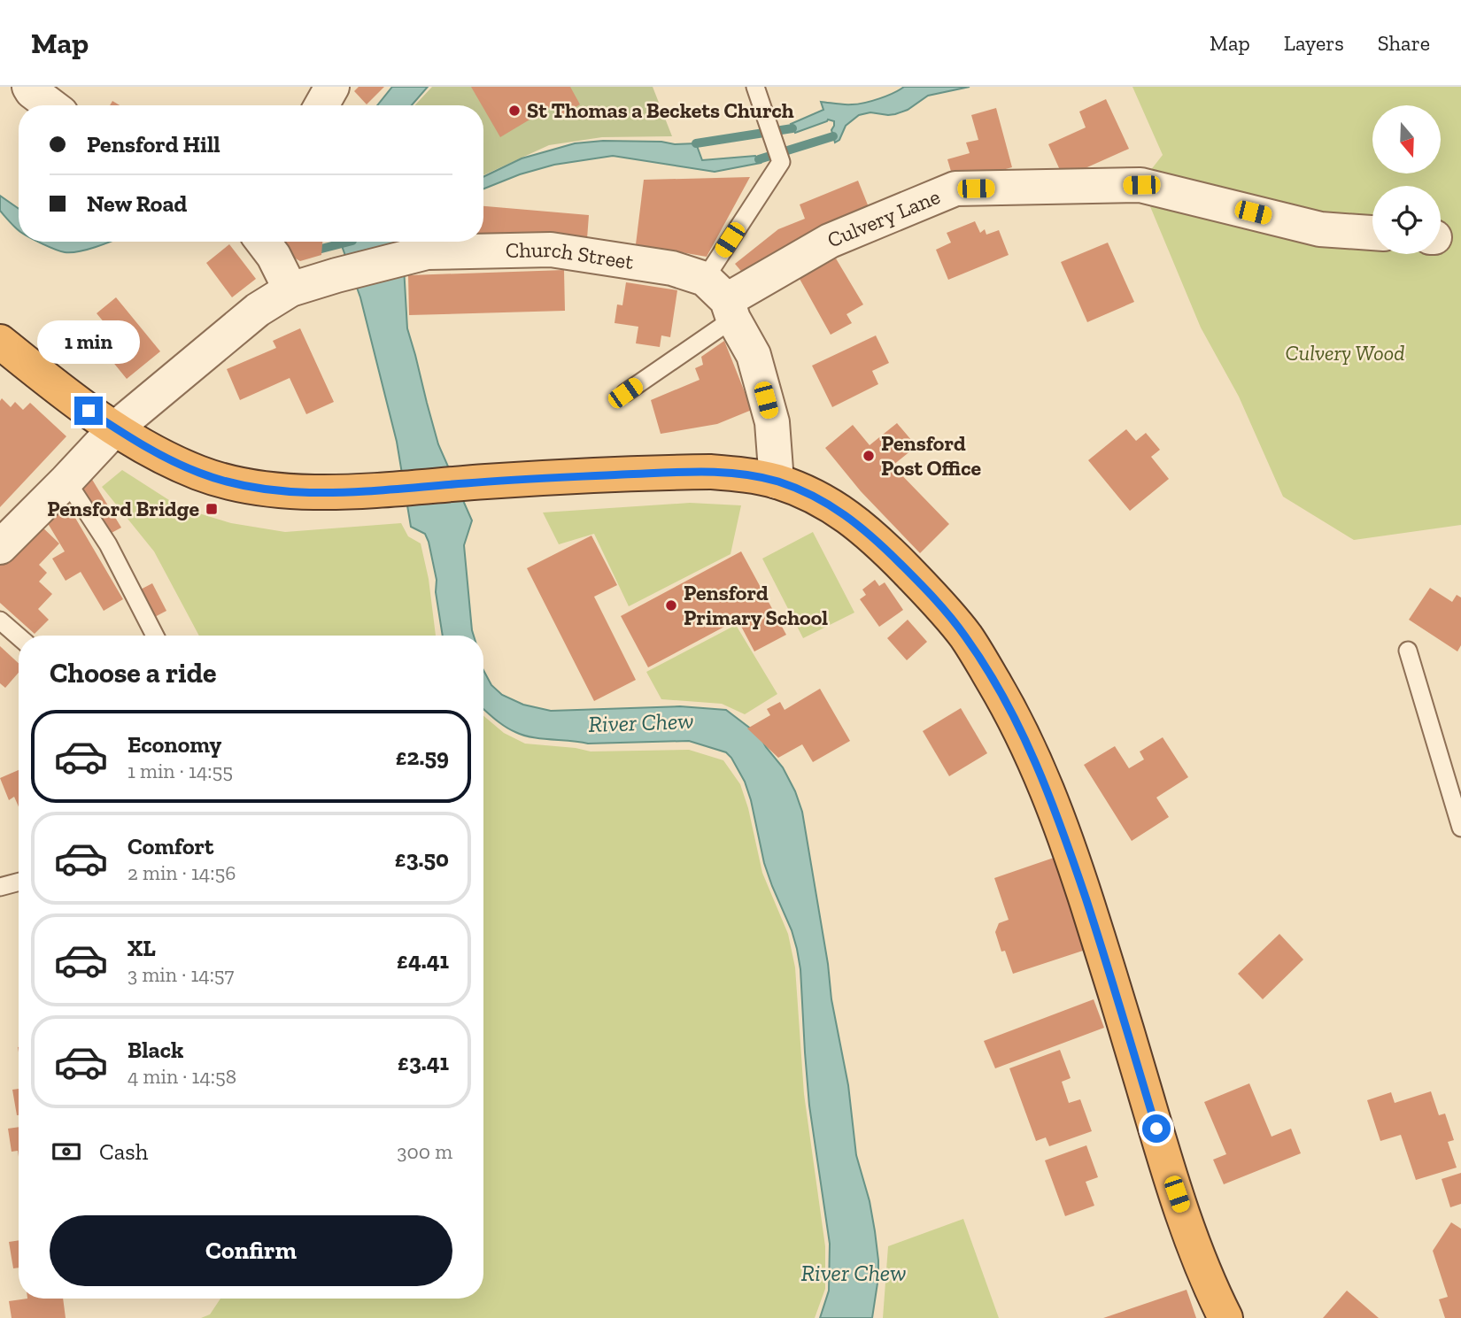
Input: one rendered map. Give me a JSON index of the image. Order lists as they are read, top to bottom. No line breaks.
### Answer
{"streets":{"street":["Culvery Lane","Church Street"]},"crossings":[["Culvery Lane","Church Street"]],"water":["River Chew"],"parks":["Culvery Wood"],"places":{"other":["St Thomas a Beckets Church","Pensford Post Office","Pensford Primary School"],"transit":["Pensford Bridge"]},"north":"bottom","page":{"header":"Map","nav":["Map","Layers","Share"],"banner":["Pensford Hill","New Road"],"bubble":"1 min","heading":"Choose a ride","list":[{"name":"Economy","note":"1 min · 14:55","value":"£2.59"},{"name":"Comfort","note":"2 min · 14:56","value":"£3.50"},{"name":"XL","note":"3 min · 14:57","value":"£4.41"},{"name":"Black","note":"4 min · 14:58","value":"£3.41"}],"pay":["Cash","300 m"],"buttons":"Confirm"}}
